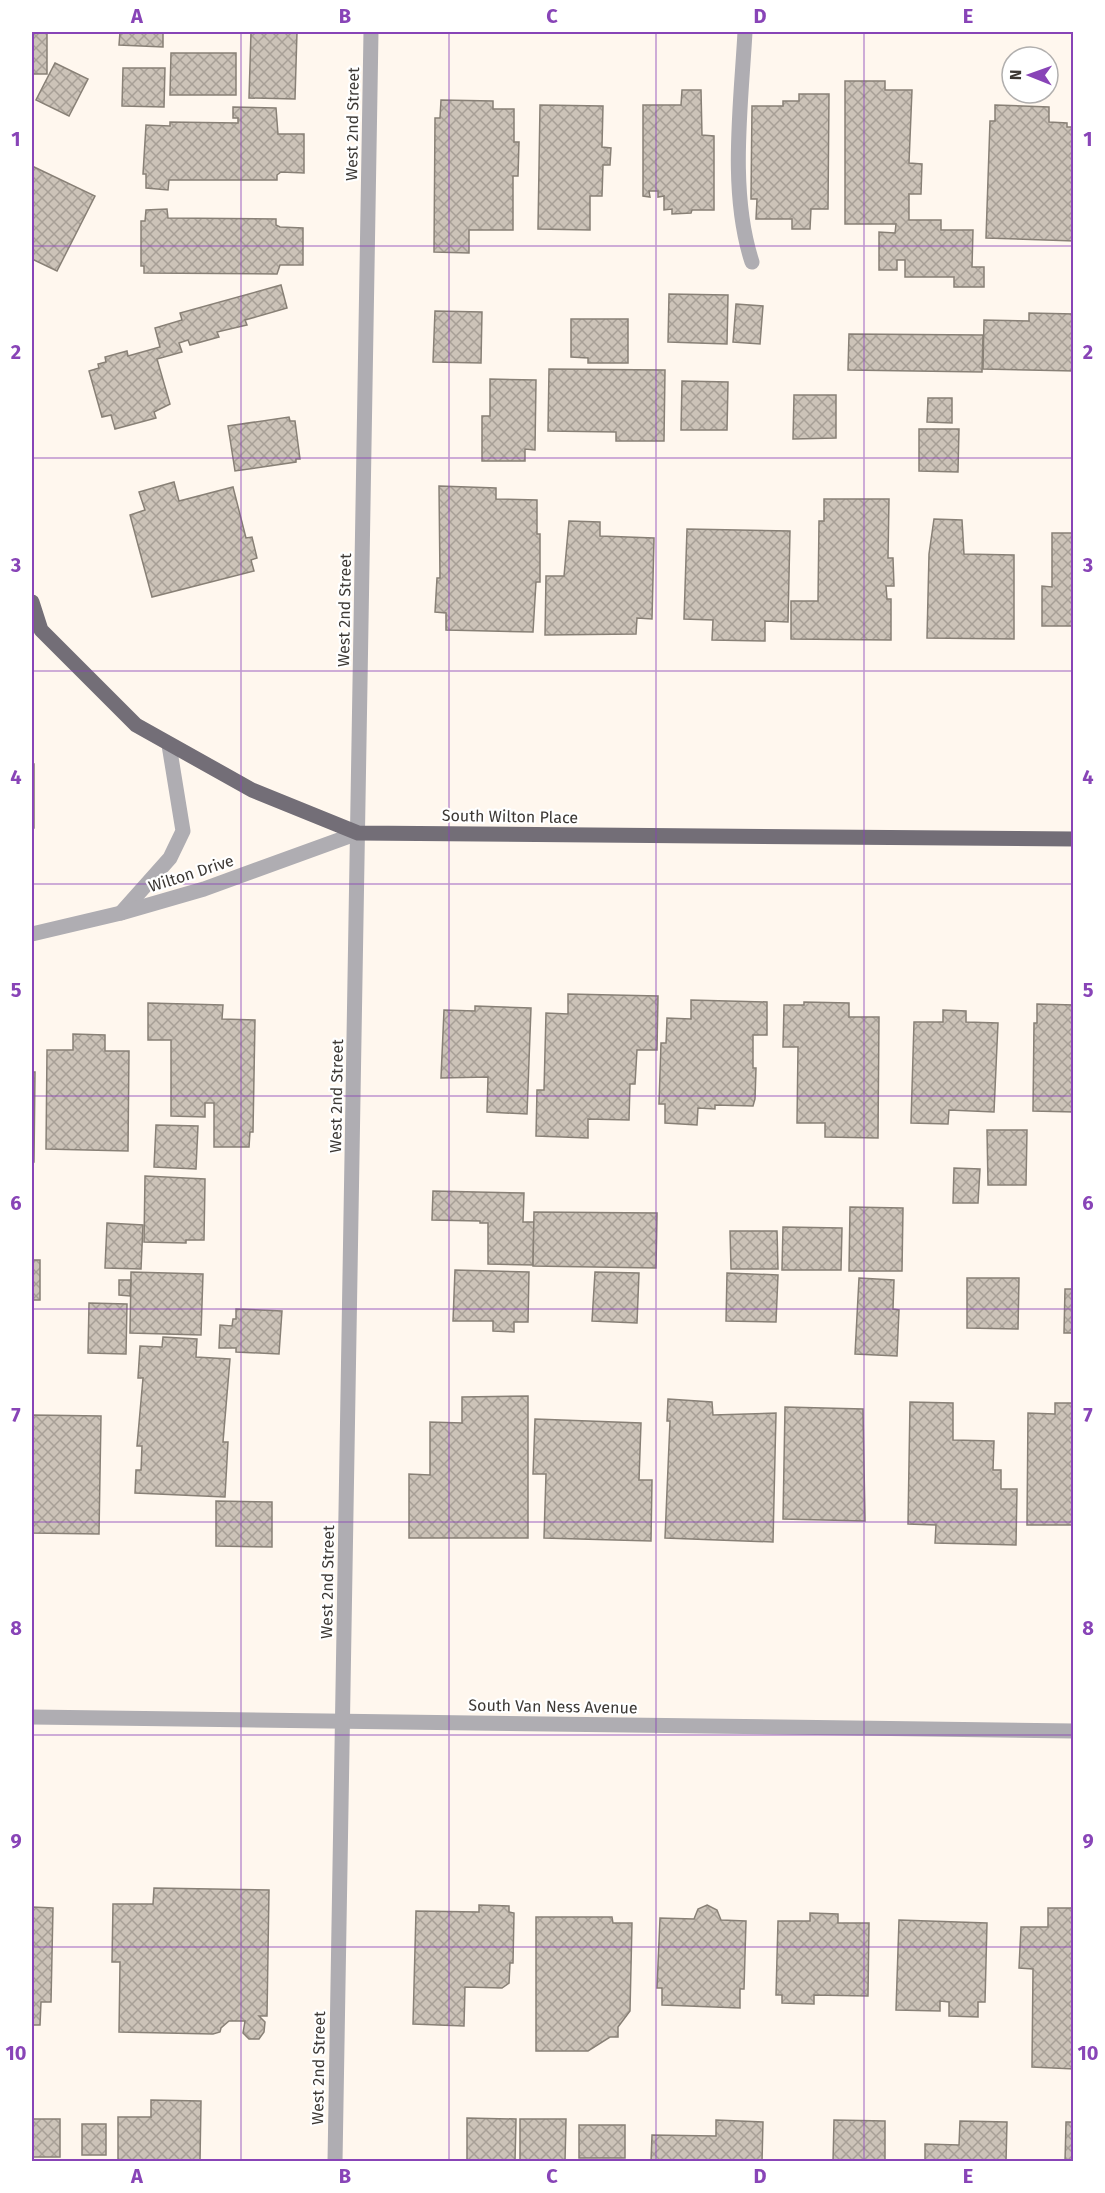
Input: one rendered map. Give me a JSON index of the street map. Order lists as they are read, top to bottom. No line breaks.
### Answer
{"streets":{"main road":["South Wilton Place"],"street":["West 2nd Street","Wilton Drive","South Van Ness Avenue"]},"crossings":[["West 2nd Street","South Wilton Place"],["West 2nd Street","Wilton Drive"],["West 2nd Street","South Van Ness Avenue"],["South Wilton Place","Wilton Drive"]],"north":"left","grid":{"columns":["A","B","C","D","E"],"rows":["1","2","3","4","5","6","7","8","9","10"]}}
